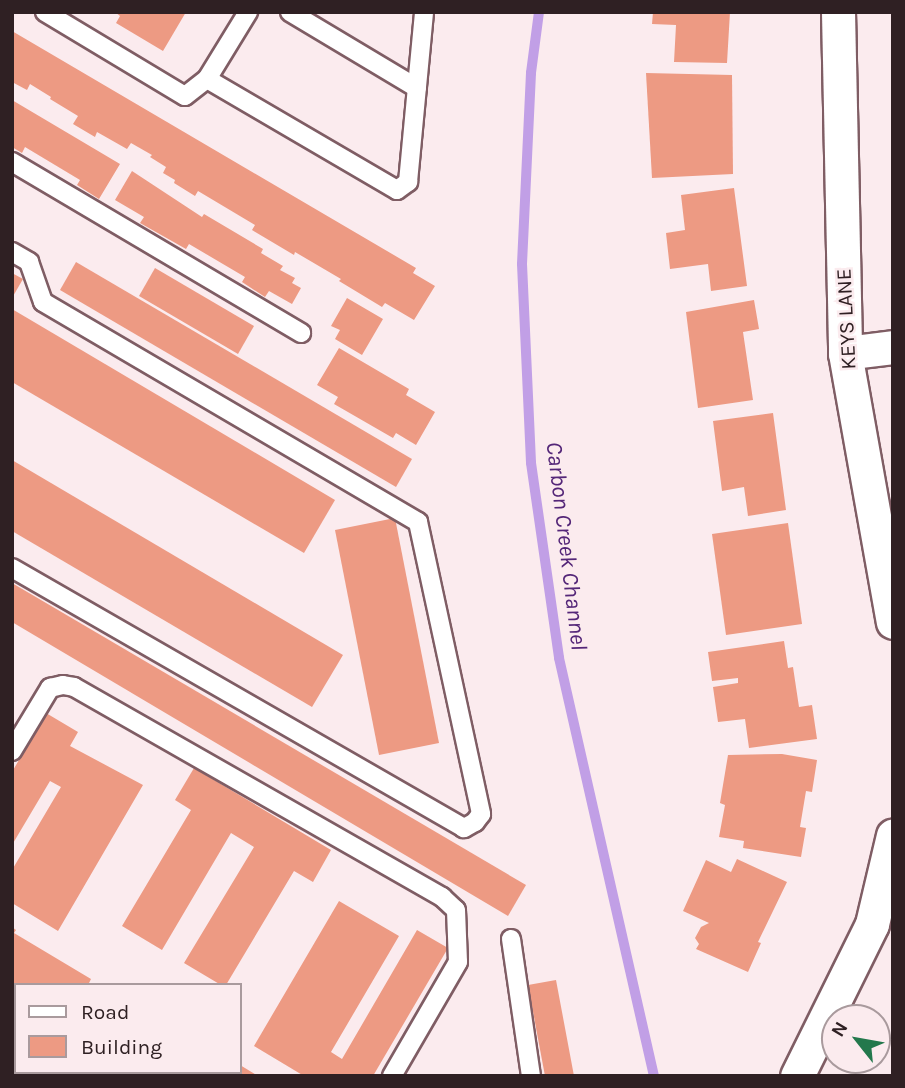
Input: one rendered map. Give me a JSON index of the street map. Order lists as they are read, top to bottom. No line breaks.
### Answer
{"streets":{"street":["KEYS LANE"]},"water":["Carbon Creek Channel"],"legend":["Road","Building"],"north":"top left"}
